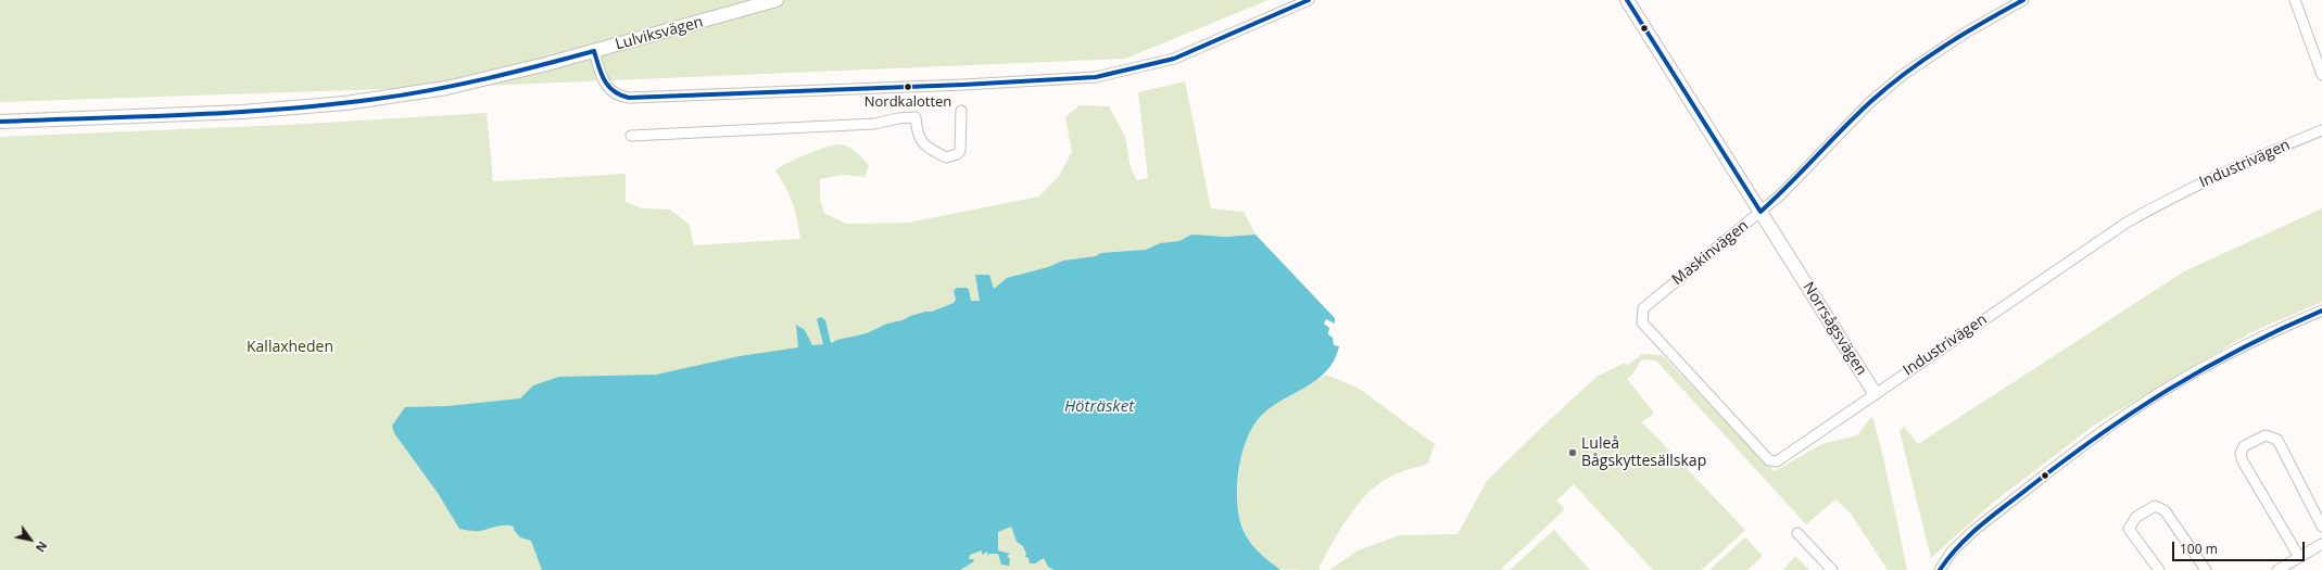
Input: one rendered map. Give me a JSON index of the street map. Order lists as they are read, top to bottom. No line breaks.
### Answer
{"streets":{"main road":["Lulviksvägen","Norrsågsvägen"],"street":["Industrivägen","Maskinvägen"]},"crossings":[["Industrivägen","Maskinvägen"],["Industrivägen","Norrsågsvägen"],["Maskinvägen","Norrsågsvägen"]],"water":["Höträsket"],"parks":["Kallaxheden"],"places":["Nordkalotten","Luleå Bågskyttesällskap"],"scale_bar":"100 m","north":"bottom right"}
